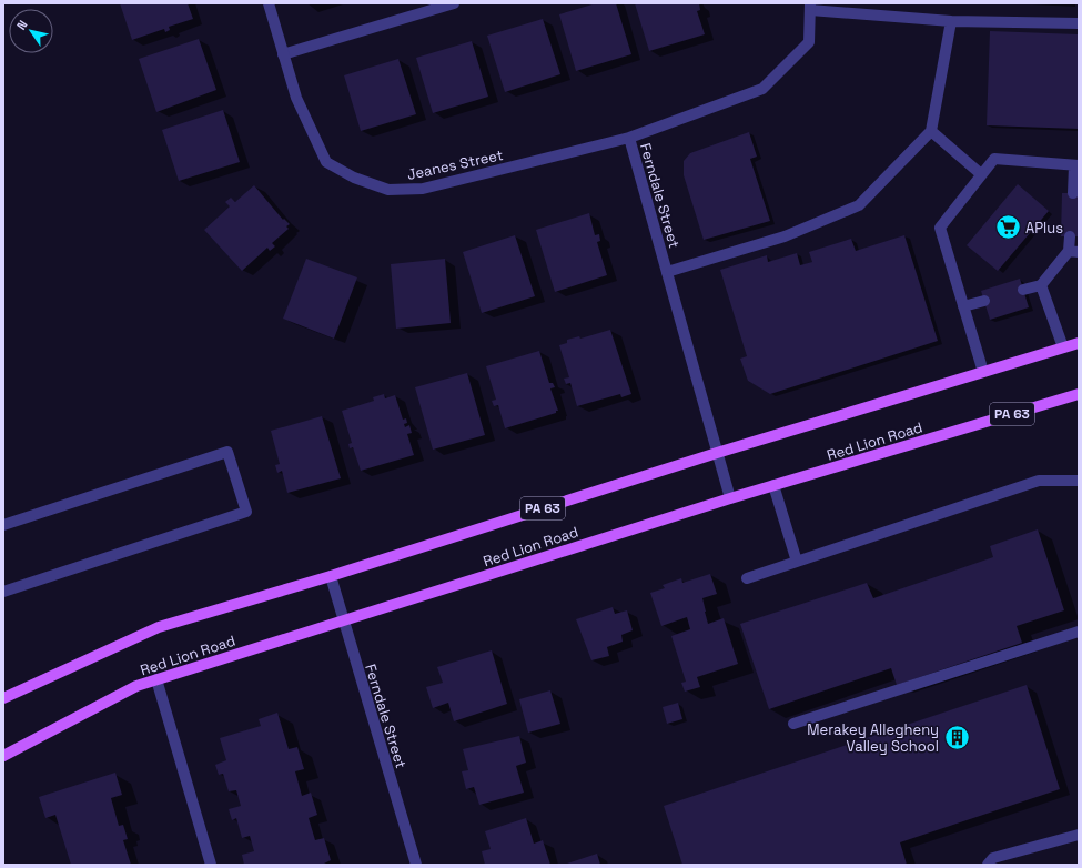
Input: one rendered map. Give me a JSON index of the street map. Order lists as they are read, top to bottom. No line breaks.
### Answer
{"streets":{"main road":["PA 63","Red Lion Road"],"street":["Jeanes Street","Ferndale Street"]},"crossings":[["Jeanes Street","Ferndale Street"],["Ferndale Street","PA 63"],["Ferndale Street","Red Lion Road"]],"places":{"supermarket":["APlus"],"building":["Merakey Allegheny Valley School"]},"north":"top left"}
